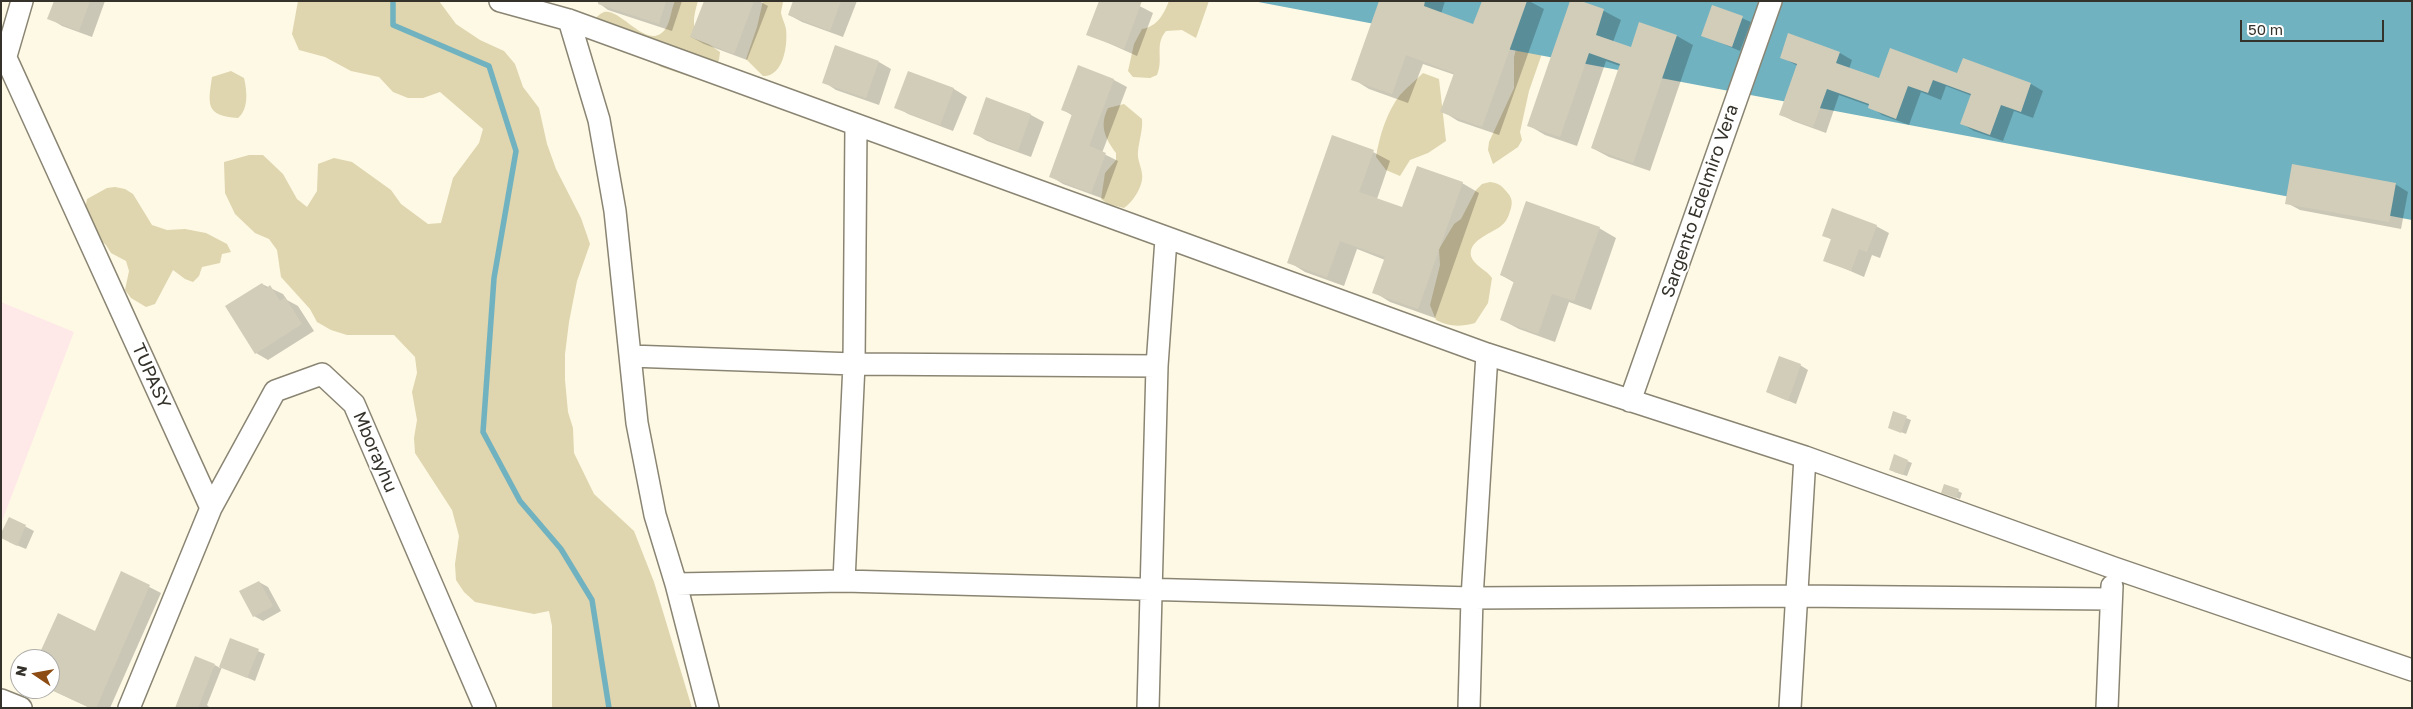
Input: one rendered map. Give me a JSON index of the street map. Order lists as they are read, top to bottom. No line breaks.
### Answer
{"streets":{"street":["Sargento Edelmiro Vera","TUPASY","Mborayhu"]},"crossings":[["TUPASY","Mborayhu"]],"scale_bar":"50 m","north":"left"}
